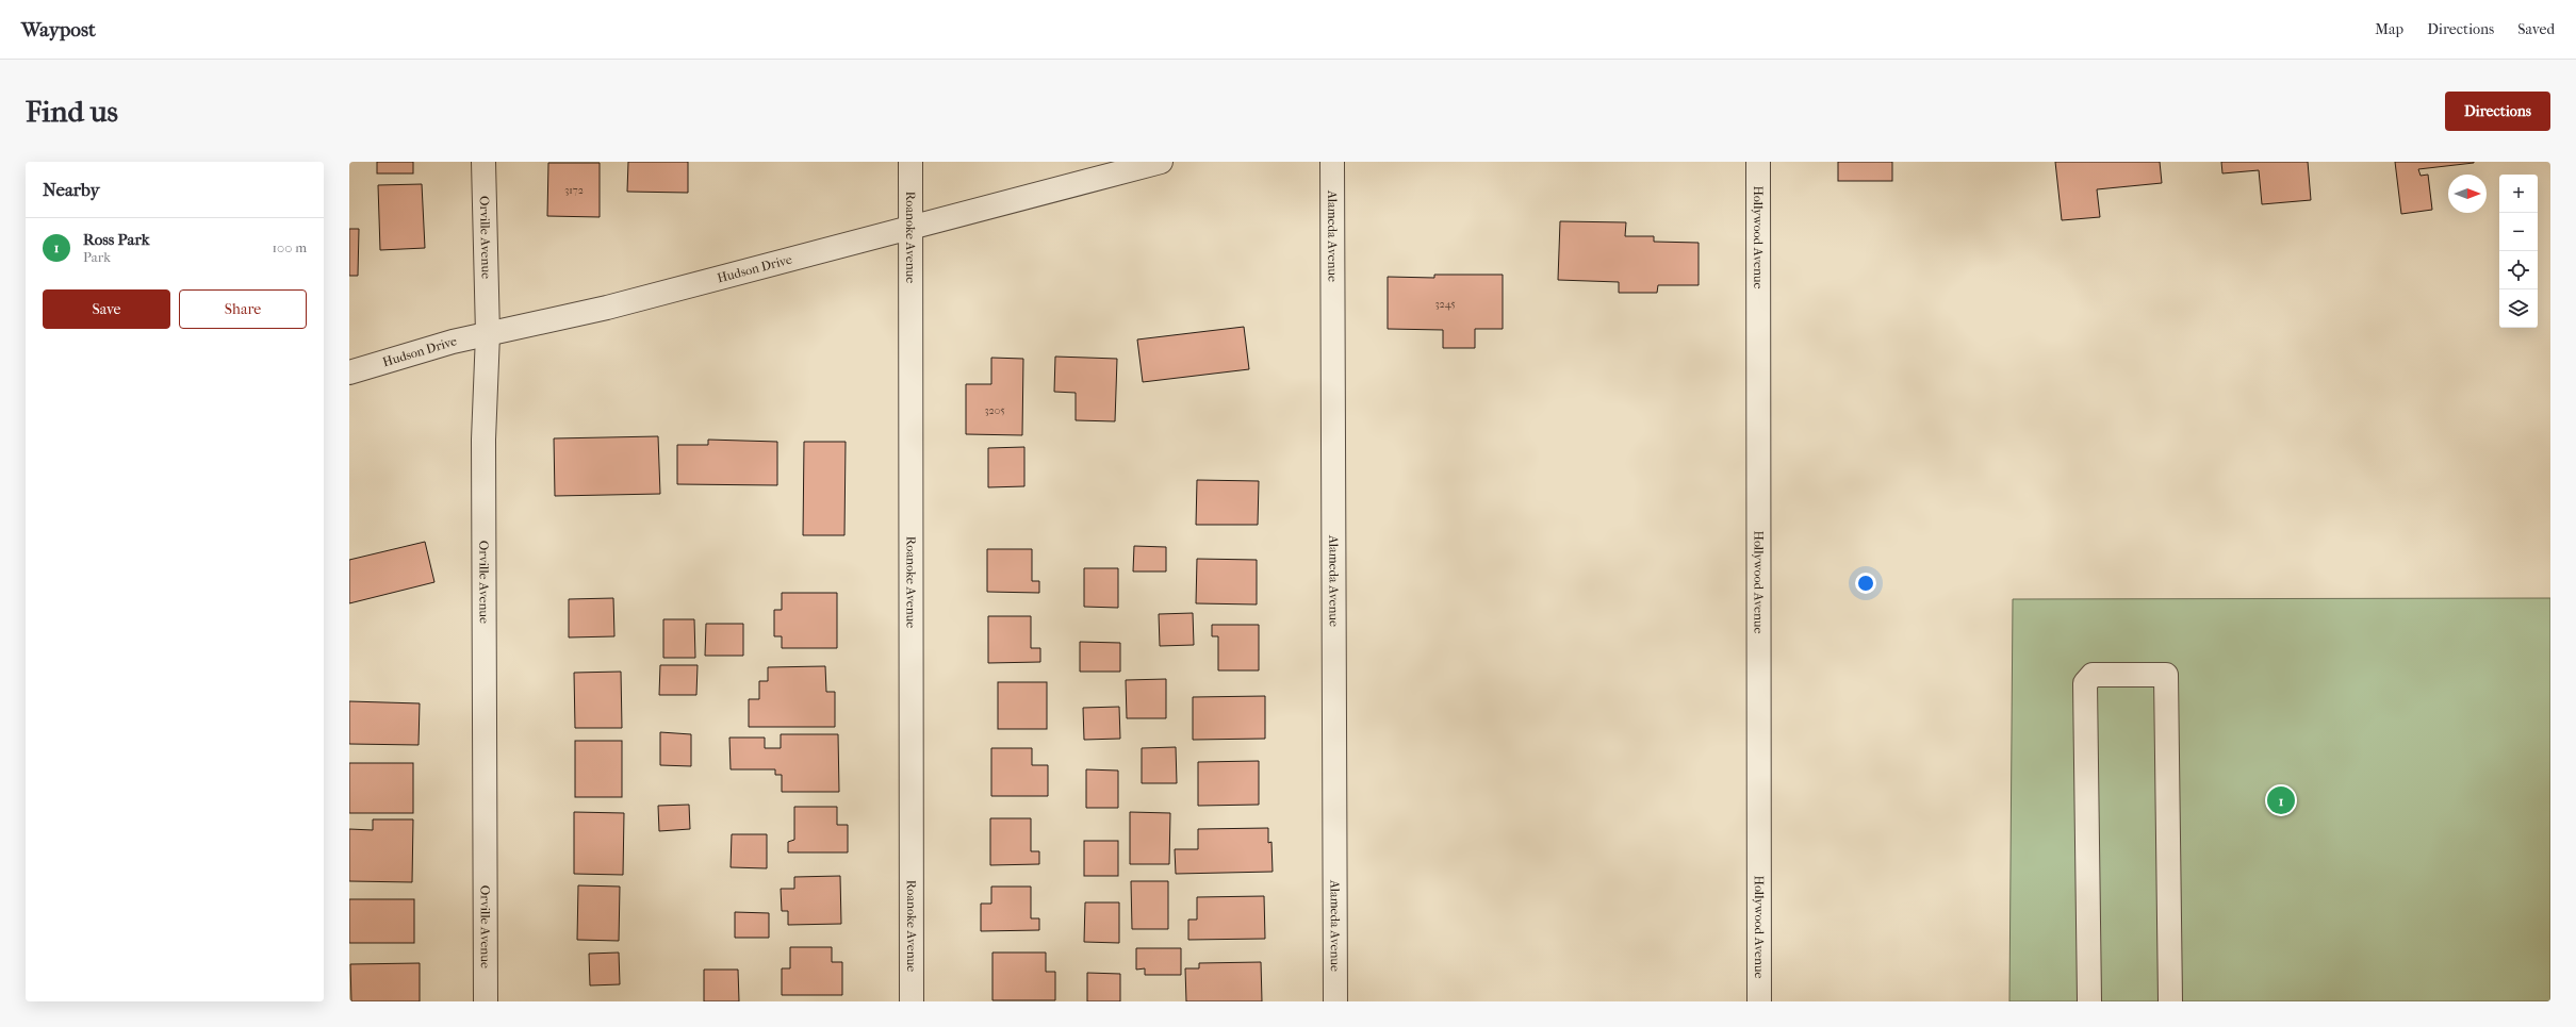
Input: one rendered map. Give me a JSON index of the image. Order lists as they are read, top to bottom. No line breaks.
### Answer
{"streets":{"street":["Orville Avenue","Roanoke Avenue","Alameda Avenue","Hollywood Avenue","Hudson Drive"]},"crossings":[["Orville Avenue","Hudson Drive"],["Roanoke Avenue","Hudson Drive"]],"house_numbers":["3172","3245","3205"],"north":"right","page":{"header":"Waypost","nav":["Map","Directions","Saved"],"buttons":["Directions",["Save","Share"]],"title":"Find us","heading":"Nearby","map_buttons":["+","−"],"list":[{"mark":"1","name":"Ross Park","note":"Park","value":"100 m"}],"pins":"1"}}
